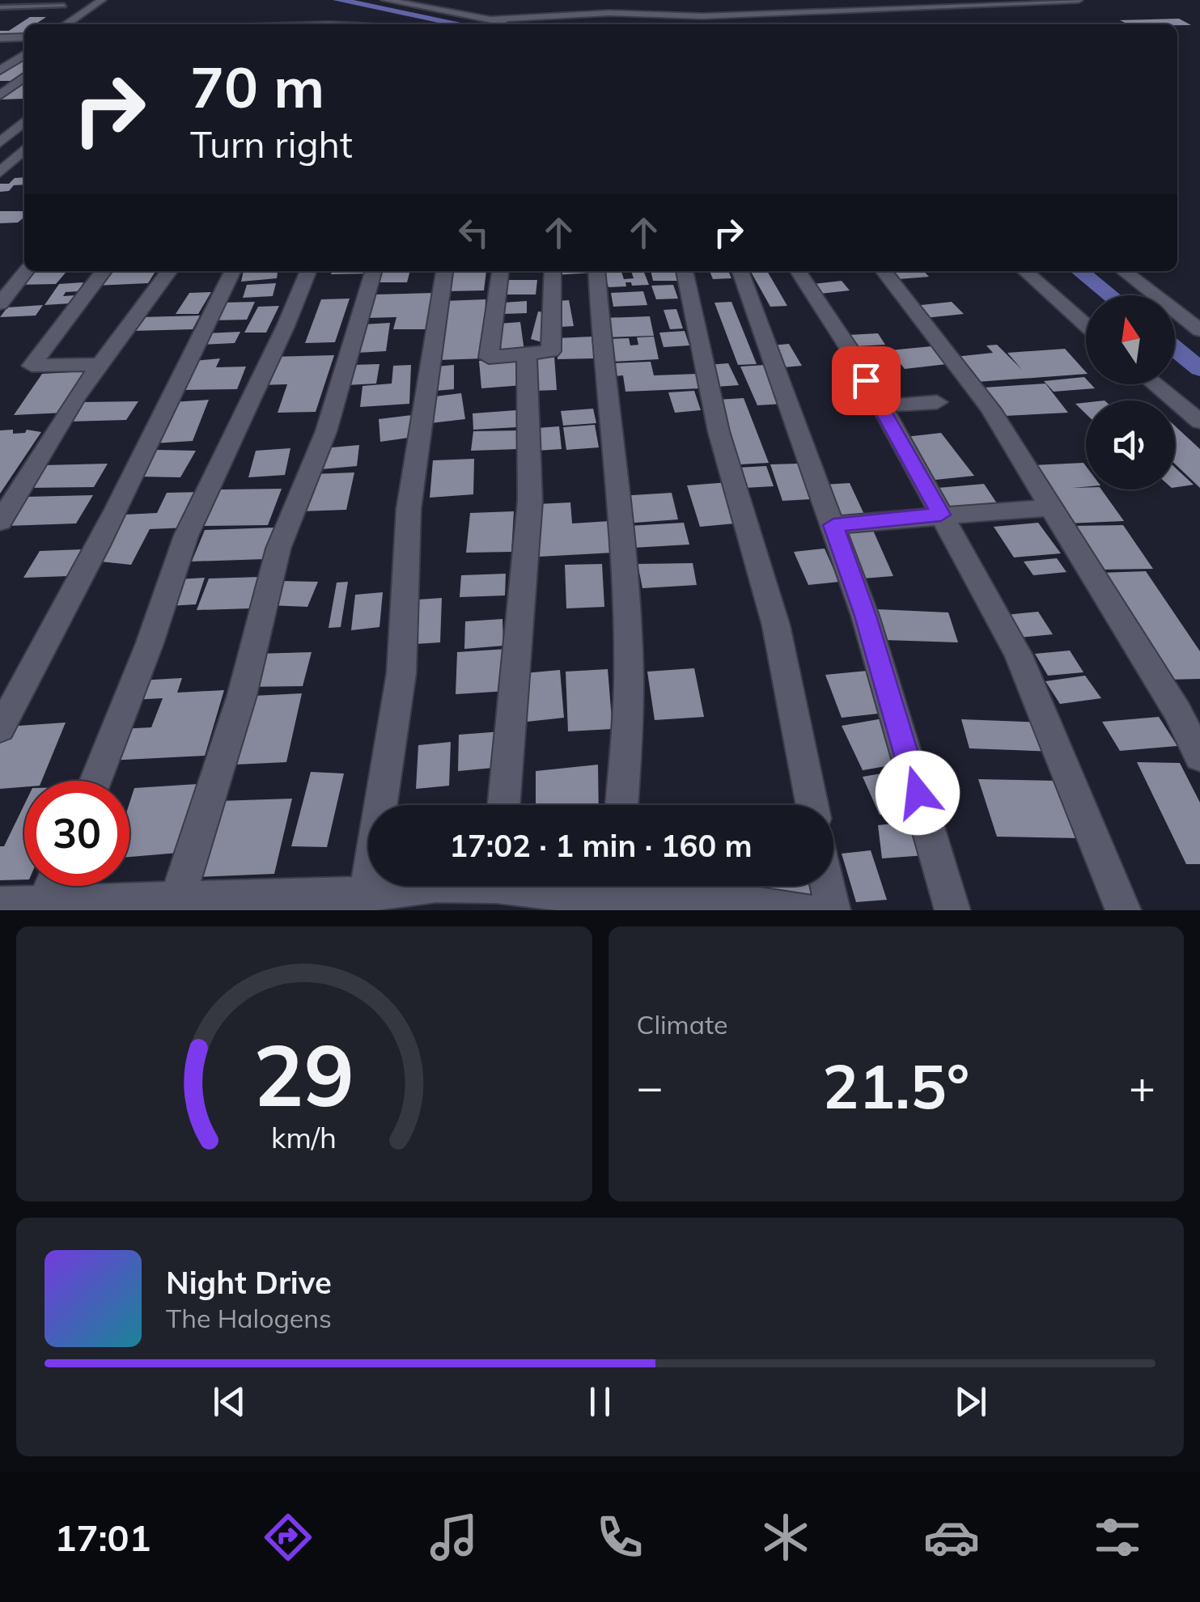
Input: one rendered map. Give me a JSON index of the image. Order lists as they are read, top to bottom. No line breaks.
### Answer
{"north":"top","page":{"turn":["70 m","Turn right"],"limit":"30","trip":"17:02 · 1 min · 160 m","tile":"Climate","heat":["−","21.5°","+"],"song":["Night Drive","The Halogens"],"tabs":"17:01","gauge":["29","km/h"]}}
